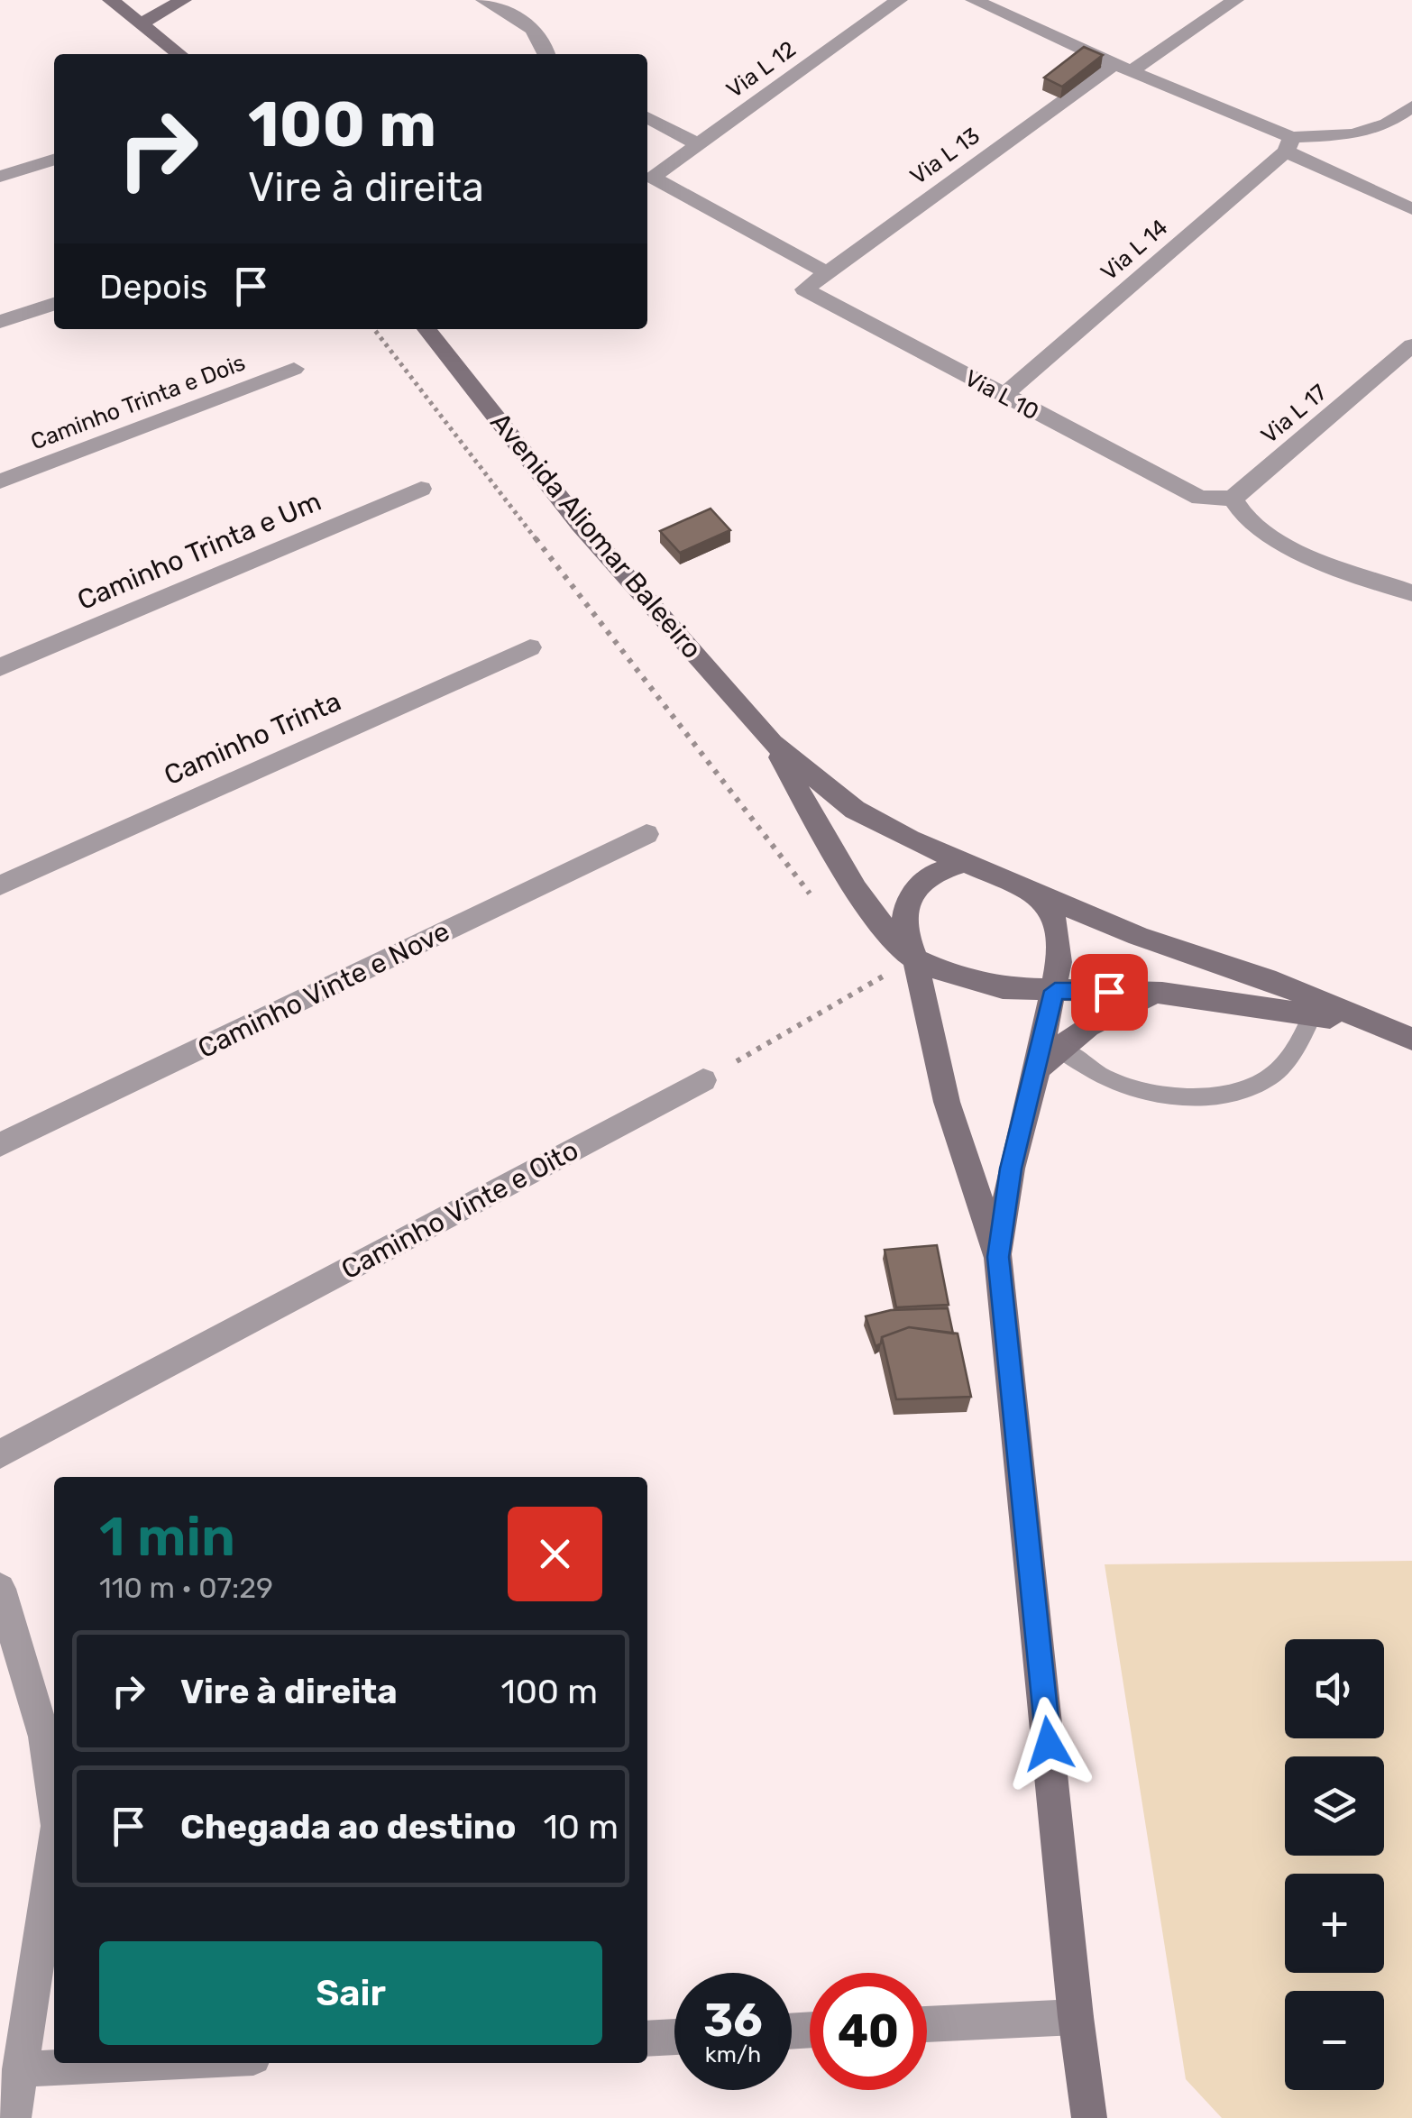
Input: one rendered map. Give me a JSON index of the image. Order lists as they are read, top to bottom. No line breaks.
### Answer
{"streets":{"main road":["Avenida Aliomar Baleeiro"],"street":["Via L 12","Via L 13","Via L 14","Via L 10","Caminho Trinta e Dois","Via L 17","Caminho Trinta e Um","Caminho Trinta","Caminho Vinte e Nove","Caminho Vinte e Oito"]},"crossings":[["Via L 12","Via L 13"],["Via L 13","Via L 10"],["Via L 14","Via L 10"],["Via L 10","Via L 17"]],"page":{"turn":["100 m","Vire à direita"],"then":"Depois","heading":["1 min","110 m · 07:29"],"list":[{"name":"Vire à direita","value":"100 m"},{"name":"Chegada ao destino","value":"10 m"}],"map_buttons":["+","−"],"buttons":"Sair","speed":"36 km/h","limit":"40"}}
